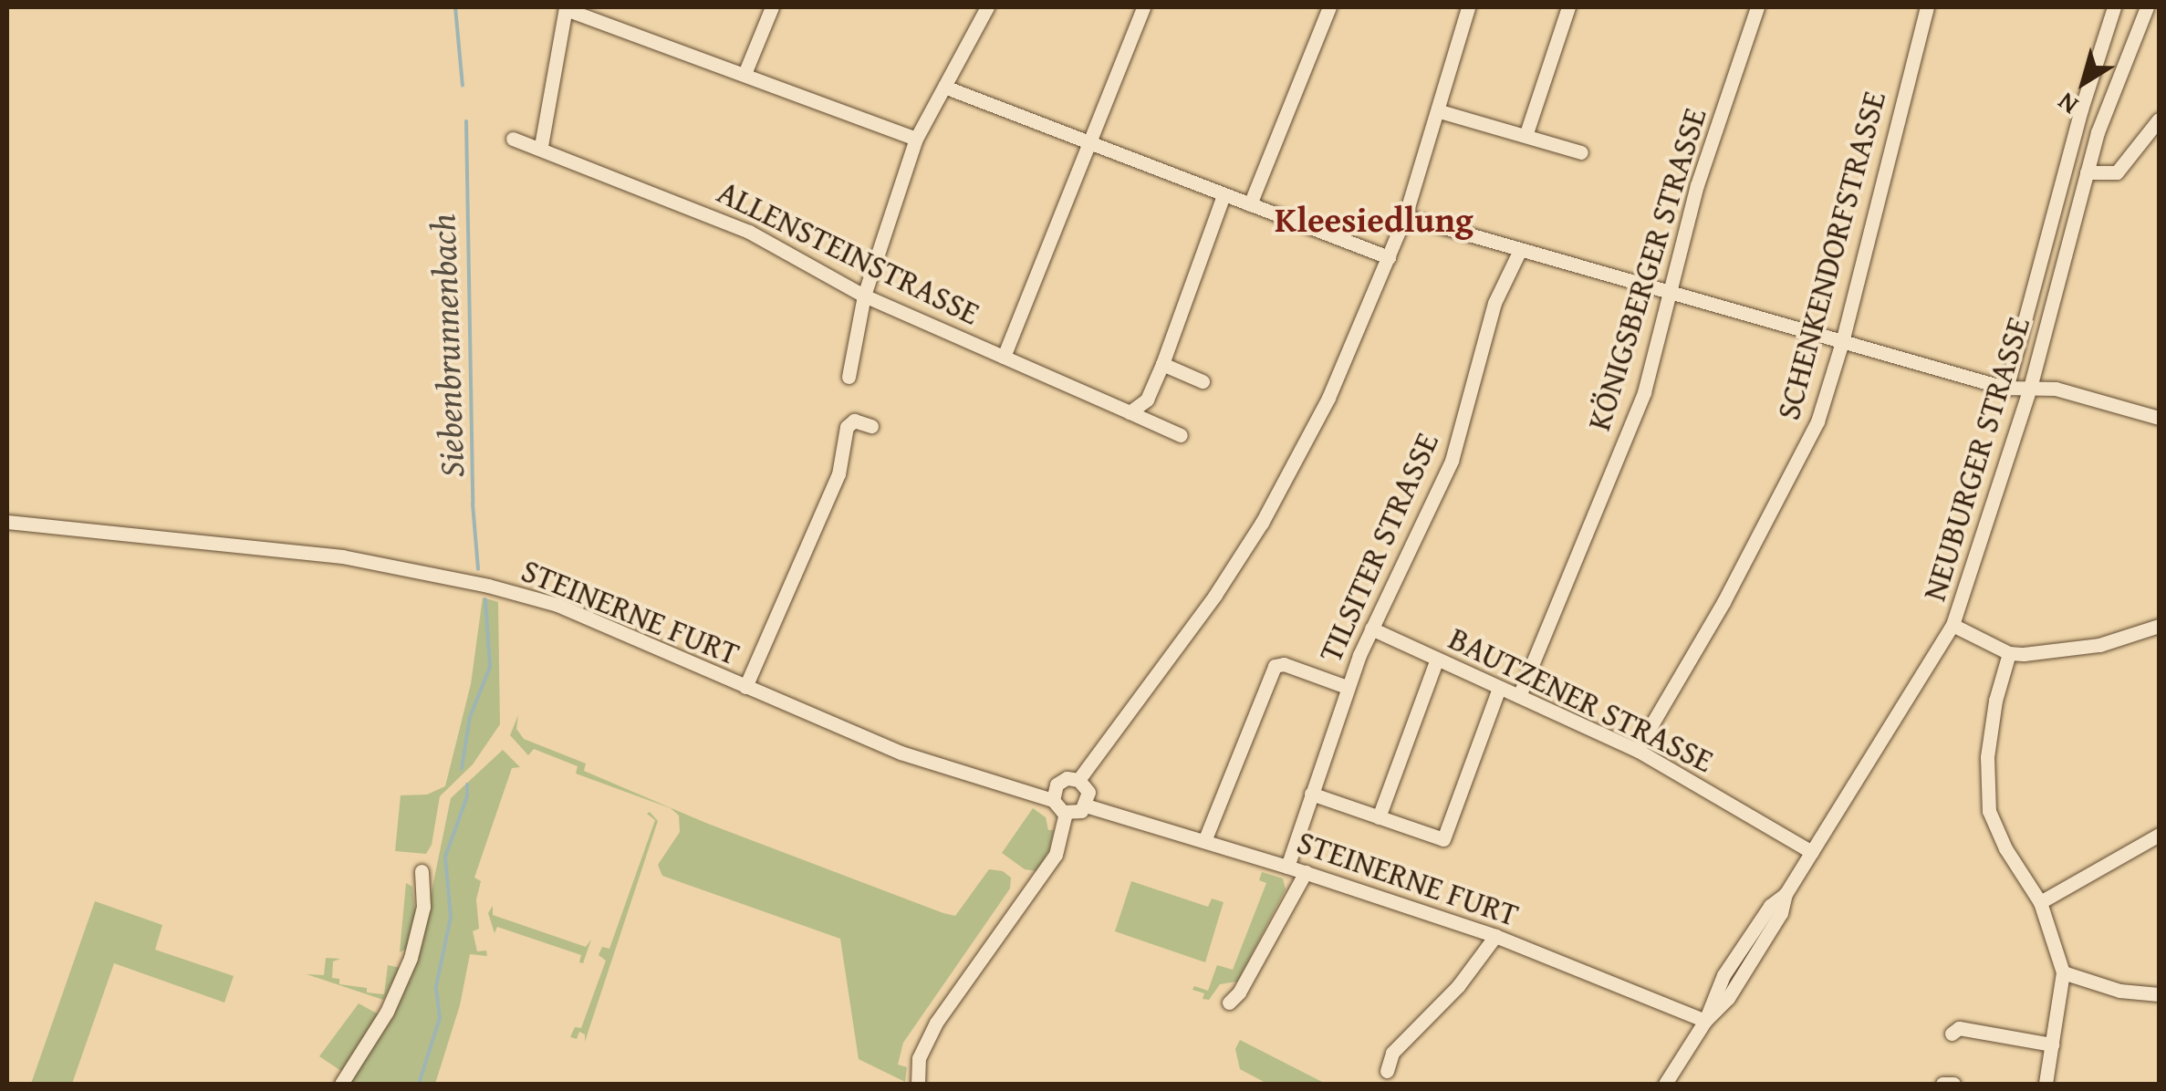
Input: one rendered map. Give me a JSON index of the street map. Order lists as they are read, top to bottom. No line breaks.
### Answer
{"streets":{"street":["ALLENSTEINSTRASSE","SCHENKENDORFSTRASSE","KÖNIGSBERGER STRASSE","NEUBURGER STRASSE","TILSITER STRASSE","STEINERNE FURT","BAUTZENER STRASSE"]},"crossings":[["SCHENKENDORFSTRASSE","BAUTZENER STRASSE"],["KÖNIGSBERGER STRASSE","BAUTZENER STRASSE"],["NEUBURGER STRASSE","STEINERNE FURT"],["NEUBURGER STRASSE","BAUTZENER STRASSE"],["TILSITER STRASSE","STEINERNE FURT"],["TILSITER STRASSE","BAUTZENER STRASSE"]],"districts":["Kleesiedlung"],"water":["Siebenbrunnenbach"],"north":"bottom left"}
